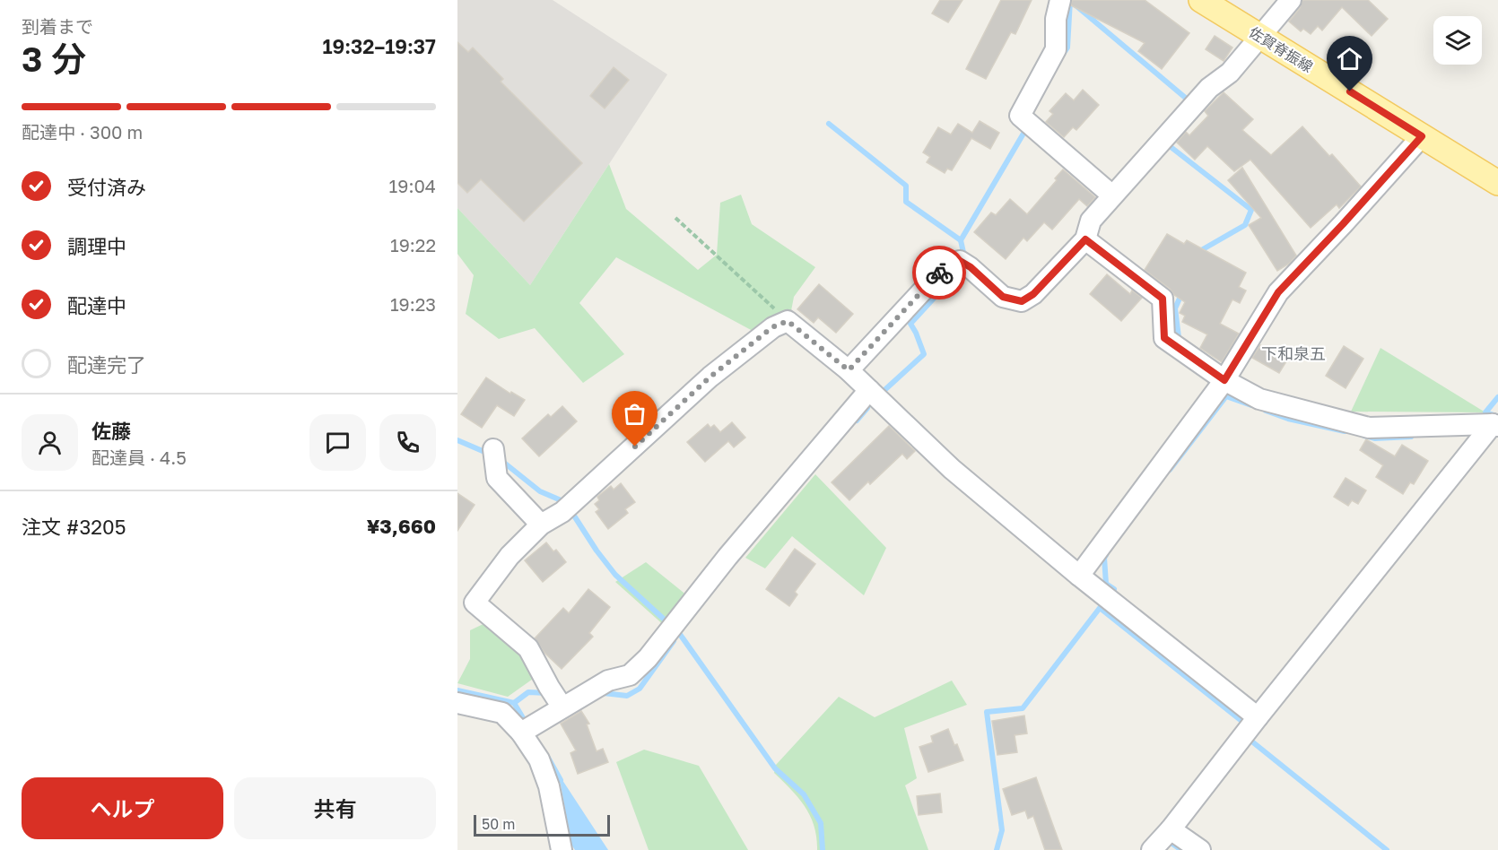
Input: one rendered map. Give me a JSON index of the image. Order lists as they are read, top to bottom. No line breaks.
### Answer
{"streets":{"main road":["佐賀脊振線"]},"districts":["下和泉五"],"scale_bar":"50 m","page":{"heading":["3 分","到着まで","19:32–19:37"],"panel":["佐藤","配達員 · 4.5","注文 #3205","¥3,660"],"bar":"配達中 · 300 m","list":[["受付済み","19:04"],["調理中","19:22"],["配達中","19:23"],"配達完了"],"buttons":["ヘルプ","共有"],"scale":"50 m"}}
